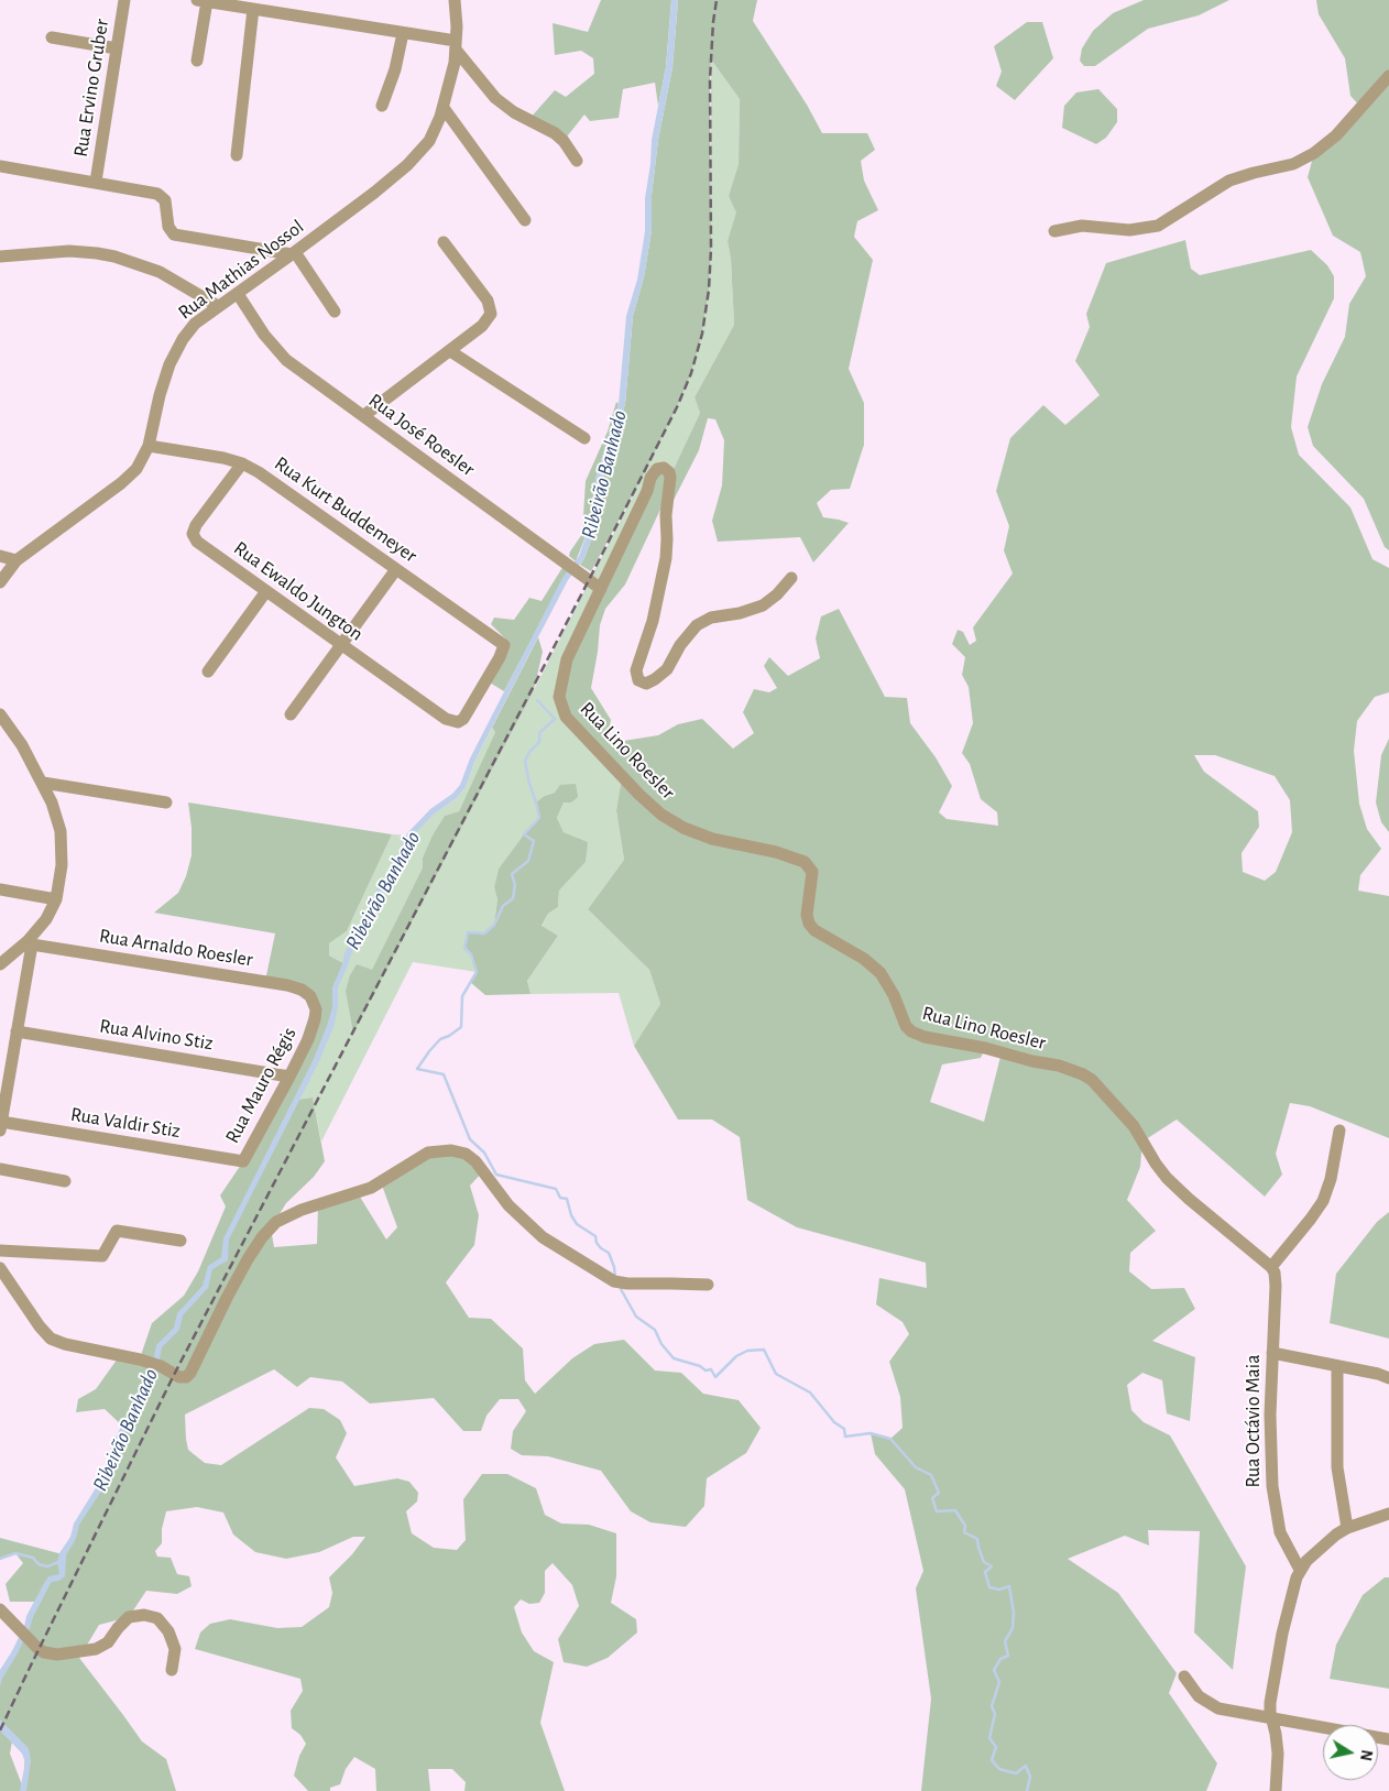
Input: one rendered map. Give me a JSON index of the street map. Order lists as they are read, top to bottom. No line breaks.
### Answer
{"streets":{"street":["Rua Ervino Gruber","Rua Mathias Nossol","Rua José Roesler","Rua Kurt Buddemeyer","Rua Ewaldo Jungton","Rua Lino Roesler","Rua Arnaldo Roesler","Rua Alvino Stiz","Rua Mauro Régis","Rua Valdir Stiz","Rua Octávio Maia"]},"crossings":[["Rua Mathias Nossol","Rua José Roesler"],["Rua Mathias Nossol","Rua Kurt Buddemeyer"],["Rua José Roesler","Rua Lino Roesler"],["Rua Kurt Buddemeyer","Rua Ewaldo Jungton"],["Rua Lino Roesler","Rua Octávio Maia"],["Rua Arnaldo Roesler","Rua Mauro Régis"],["Rua Alvino Stiz","Rua Mauro Régis"],["Rua Mauro Régis","Rua Valdir Stiz"]],"water":["Ribeirão Banhado"],"north":"right"}
